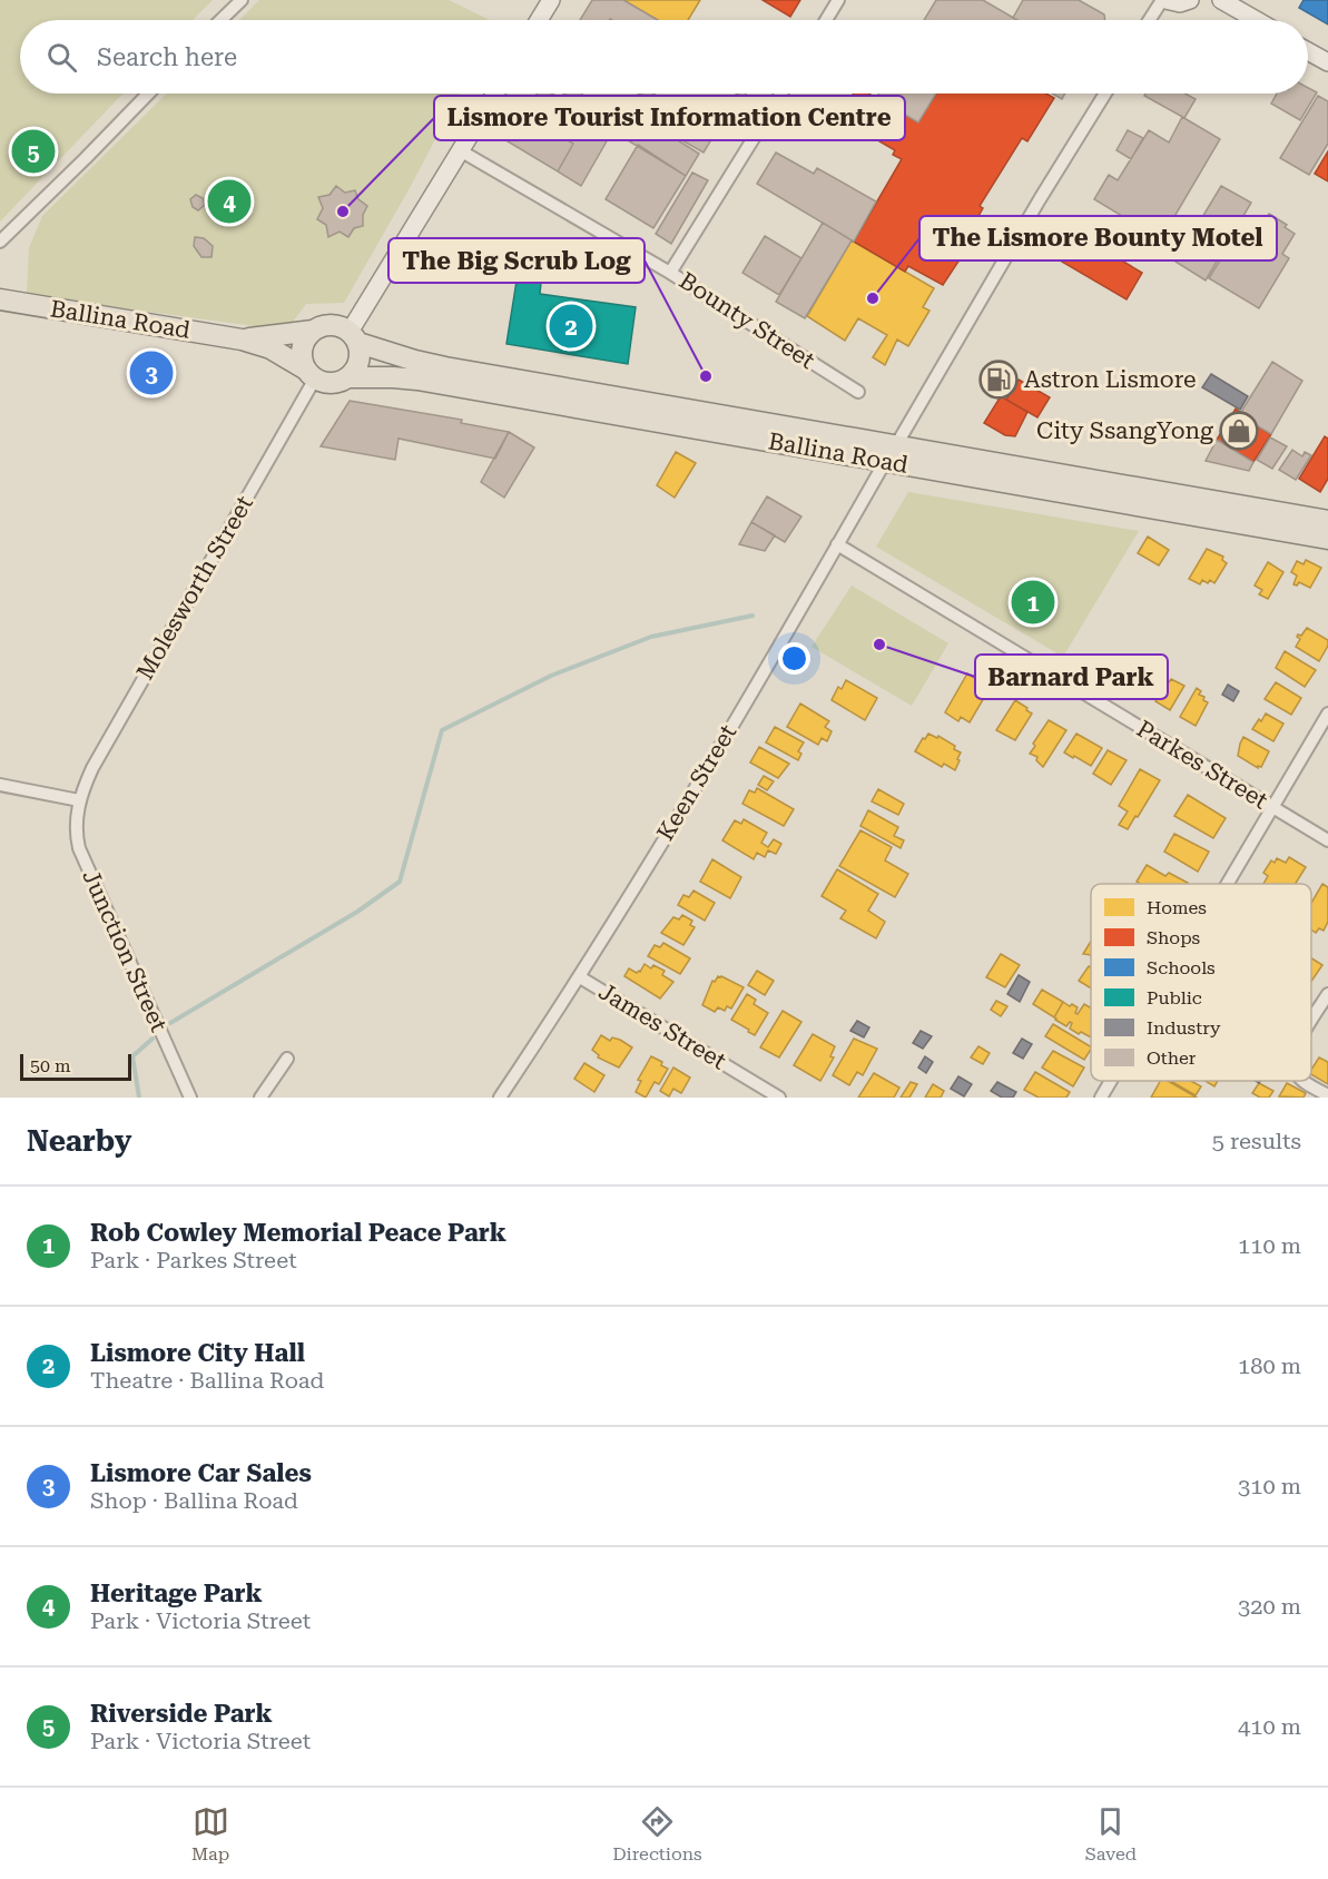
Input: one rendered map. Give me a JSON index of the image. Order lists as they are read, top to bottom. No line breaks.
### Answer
{"streets":{"main road":["Ballina Road"],"street":["Bounty Street","Molesworth Street","Parkes Street","Keen Street","Junction Street","James Street"]},"crossings":[["Ballina Road","Molesworth Street"],["Ballina Road","Keen Street"],["Molesworth Street","Junction Street"],["Parkes Street","Keen Street"],["Keen Street","James Street"]],"places":{"other":["Lismore Tourist Information Centre","The Lismore Bounty Motel","The Big Scrub Log","Barnard Park"],"fuel station":["Astron Lismore"],"shop":["City SsangYong"]},"legend":["Homes","Shops","Schools","Public","Industry","Other"],"scale_bar":"50 m","page":{"search":"Search here","pins":["5","4","2","3","1"],"scale":"50 m","heading":["Nearby","5 results"],"list":[{"mark":"1","name":"Rob Cowley Memorial Peace Park","note":"Park · Parkes Street","value":"110 m"},{"mark":"2","name":"Lismore City Hall","note":"Theatre · Ballina Road","value":"180 m"},{"mark":"3","name":"Lismore Car Sales","note":"Shop · Ballina Road","value":"310 m"},{"mark":"4","name":"Heritage Park","note":"Park · Victoria Street","value":"320 m"},{"mark":"5","name":"Riverside Park","note":"Park · Victoria Street","value":"410 m"}],"nav":["Map","Directions","Saved"]}}
